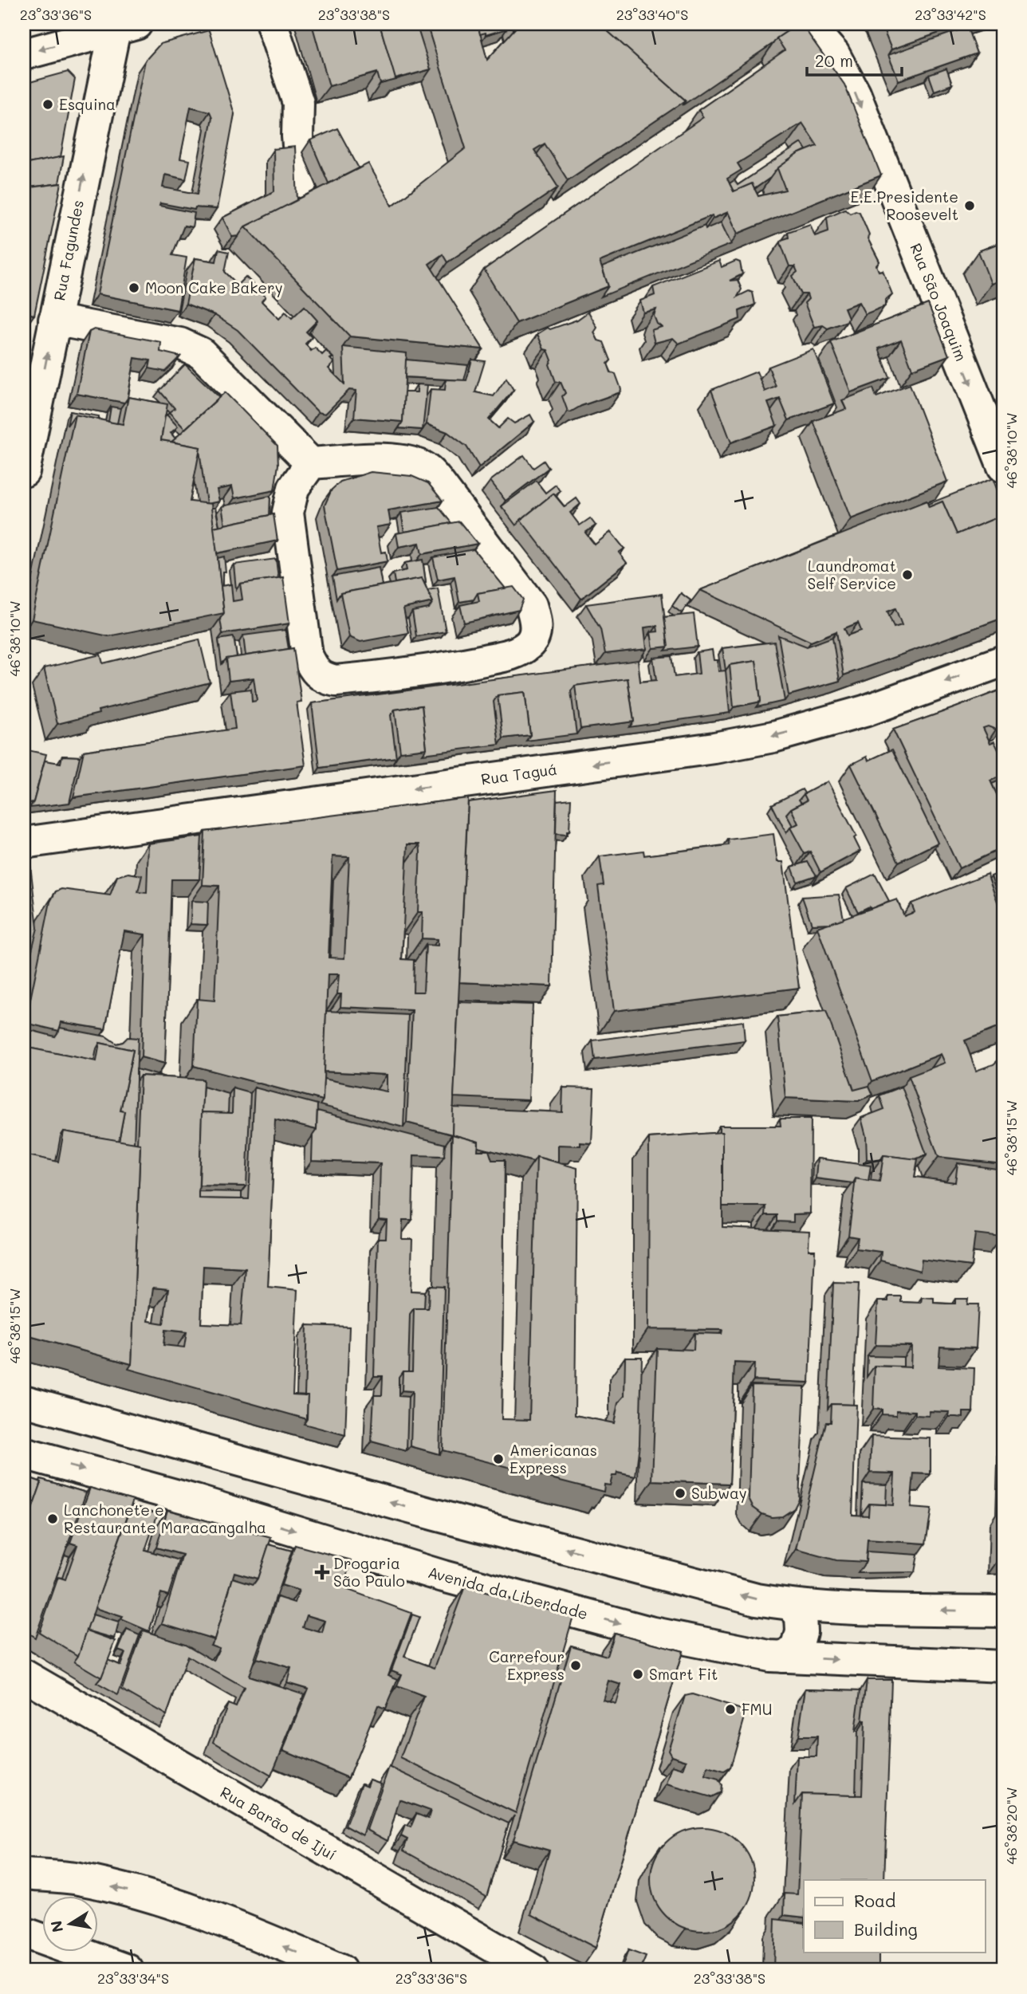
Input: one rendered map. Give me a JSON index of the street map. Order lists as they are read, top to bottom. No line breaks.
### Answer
{"streets":{"main road":["Rua Fagundes","Rua São Joaquim","Rua Taguá","Avenida da Liberdade","Rua Barão de Ijuí"]},"one_way":["Rua Fagundes","Rua São Joaquim","Rua Taguá"],"places":{"other":["Esquina","E.E.Presidente Roosevelt","Moon Cake Bakery","Laundromat Self Service","Americanas Express","Subway","Lanchonete e Restaurante Maracangalha","Carrefour Express","Smart Fit","FMU"],"health":["Drogaria São Paulo"]},"legend":["Road","Building"],"scale_bar":"20 m","north":"left","coordinates":["23°33'36\"S","23°33'38\"S","23°33'40\"S","23°33'42\"S","46°38'10\"W","46°38'15\"W","46°38'20\"W","23°33'34\"S"]}
